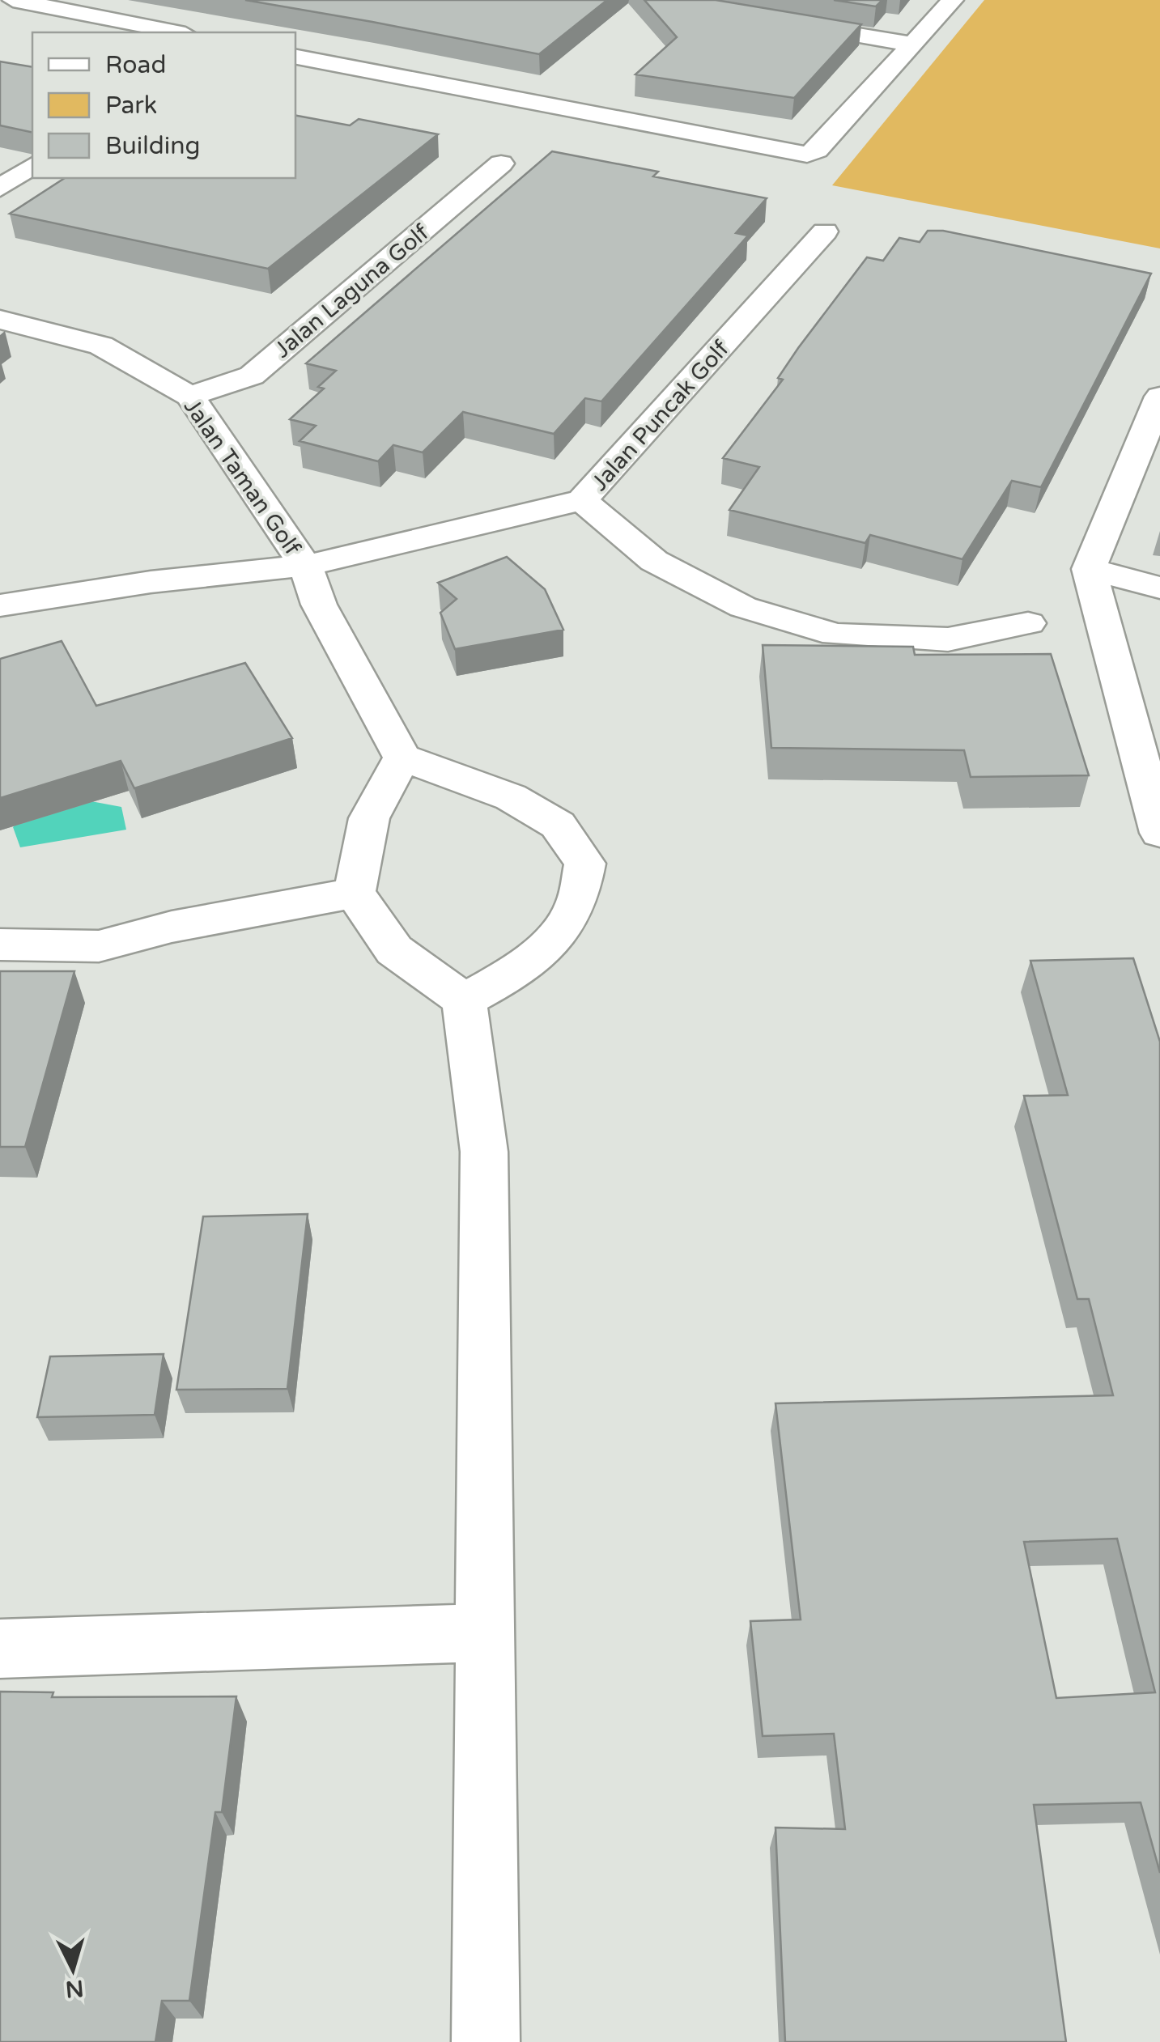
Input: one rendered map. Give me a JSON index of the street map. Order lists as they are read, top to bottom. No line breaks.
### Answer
{"streets":{"street":["Jalan Laguna Golf","Jalan Puncak Golf","Jalan Taman Golf"]},"crossings":[["Jalan Laguna Golf","Jalan Taman Golf"],["Jalan Puncak Golf","Jalan Taman Golf"]],"legend":["Road","Park","Building"],"north":"bottom"}
